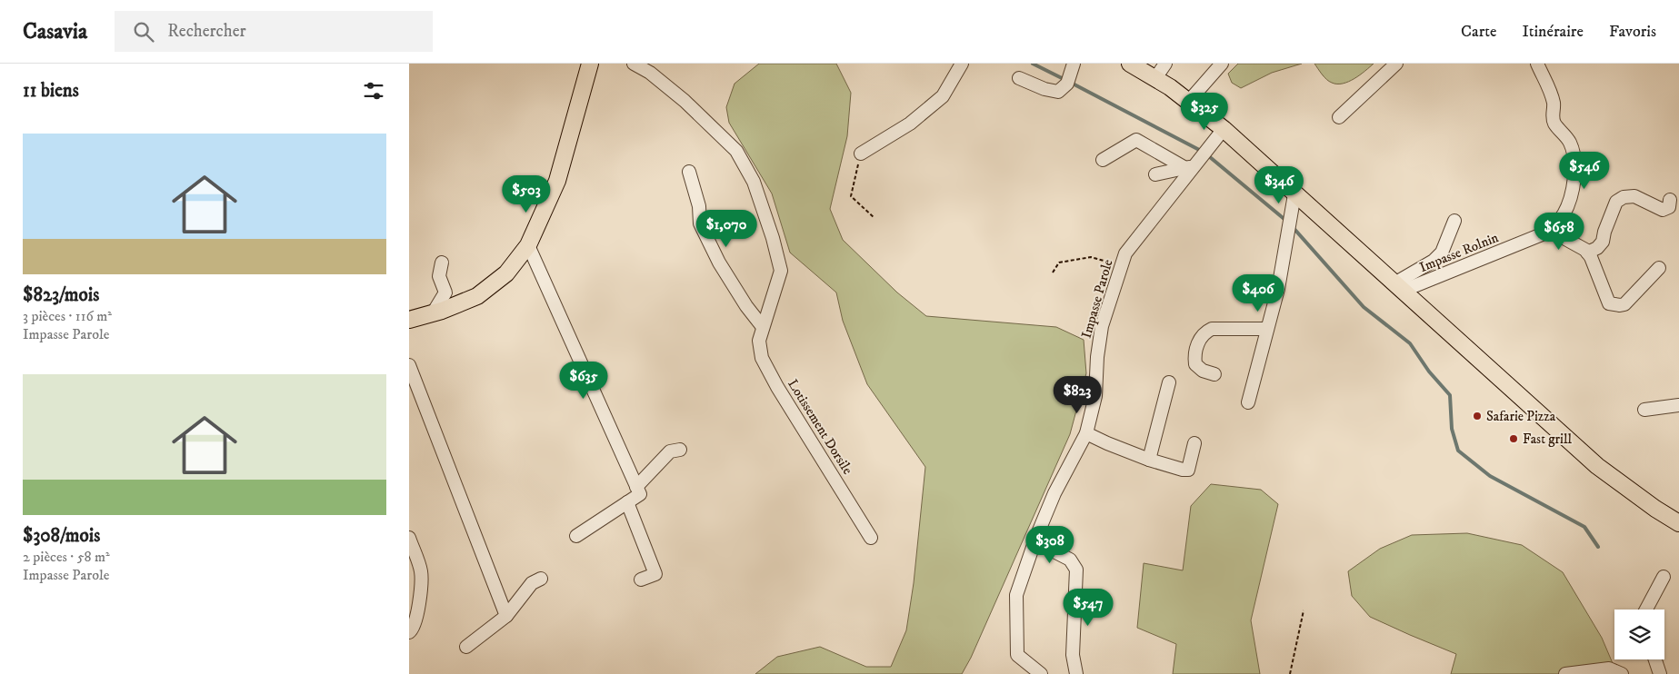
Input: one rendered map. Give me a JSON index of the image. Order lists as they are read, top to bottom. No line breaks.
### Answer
{"streets":{"street":["Impasse Rolnin","Impasse Parole","Lotissement Dorsile"]},"places":["Safarie Pizza","Fast grill"],"page":{"header":"Casavia","search":"Rechercher","nav":["Carte","Itinéraire","Favoris"],"heading":"11 biens","price":["$325","$546","$346","$503","$1,070","$658","$406","$635","$823","$308","$547"],"list":[{"name":"$823/mois","note":"3 pièces · 116 m² · Impasse Parole"},{"name":"$308/mois","note":"2 pièces · 58 m² · Impasse Parole"}]}}
